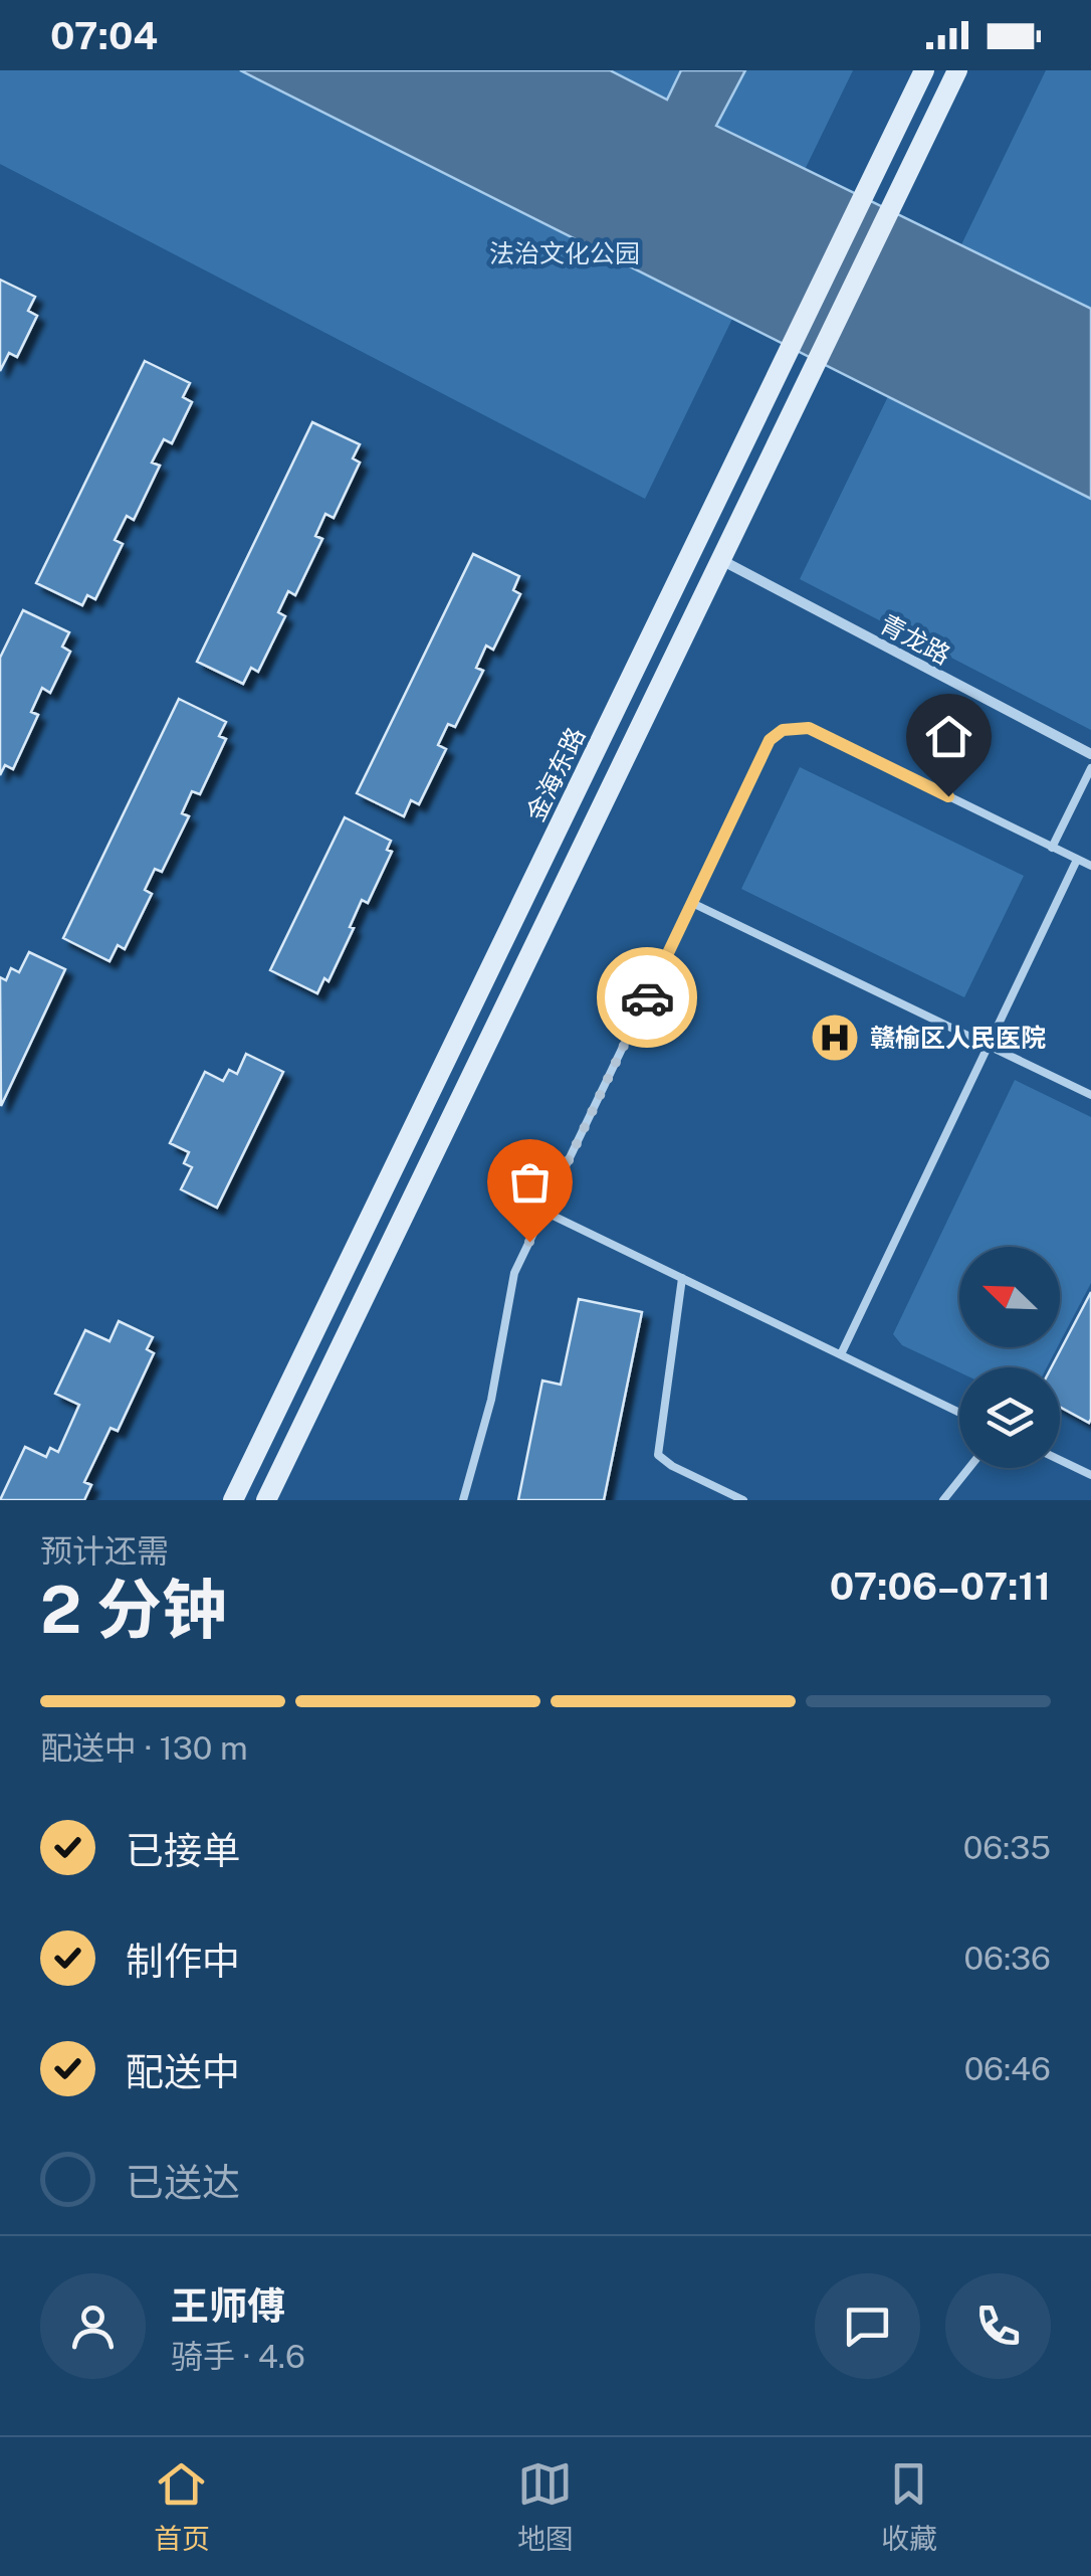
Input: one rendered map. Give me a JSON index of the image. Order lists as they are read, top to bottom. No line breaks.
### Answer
{"streets":{"main road":["金海东路"],"street":["青龙路"]},"parks":["法治文化公园"],"places":{"hospital":["赣榆区人民医院"]},"north":"top left","page":{"status":"07:04","heading":["2 分钟","预计还需","07:06–07:11"],"panel":["王师傅","骑手 · 4.6"],"bar":"配送中 · 130 m","list":[["已接单","06:35"],["制作中","06:36"],["配送中","06:46"],"已送达"],"tabs":["首页","地图","收藏"]}}
